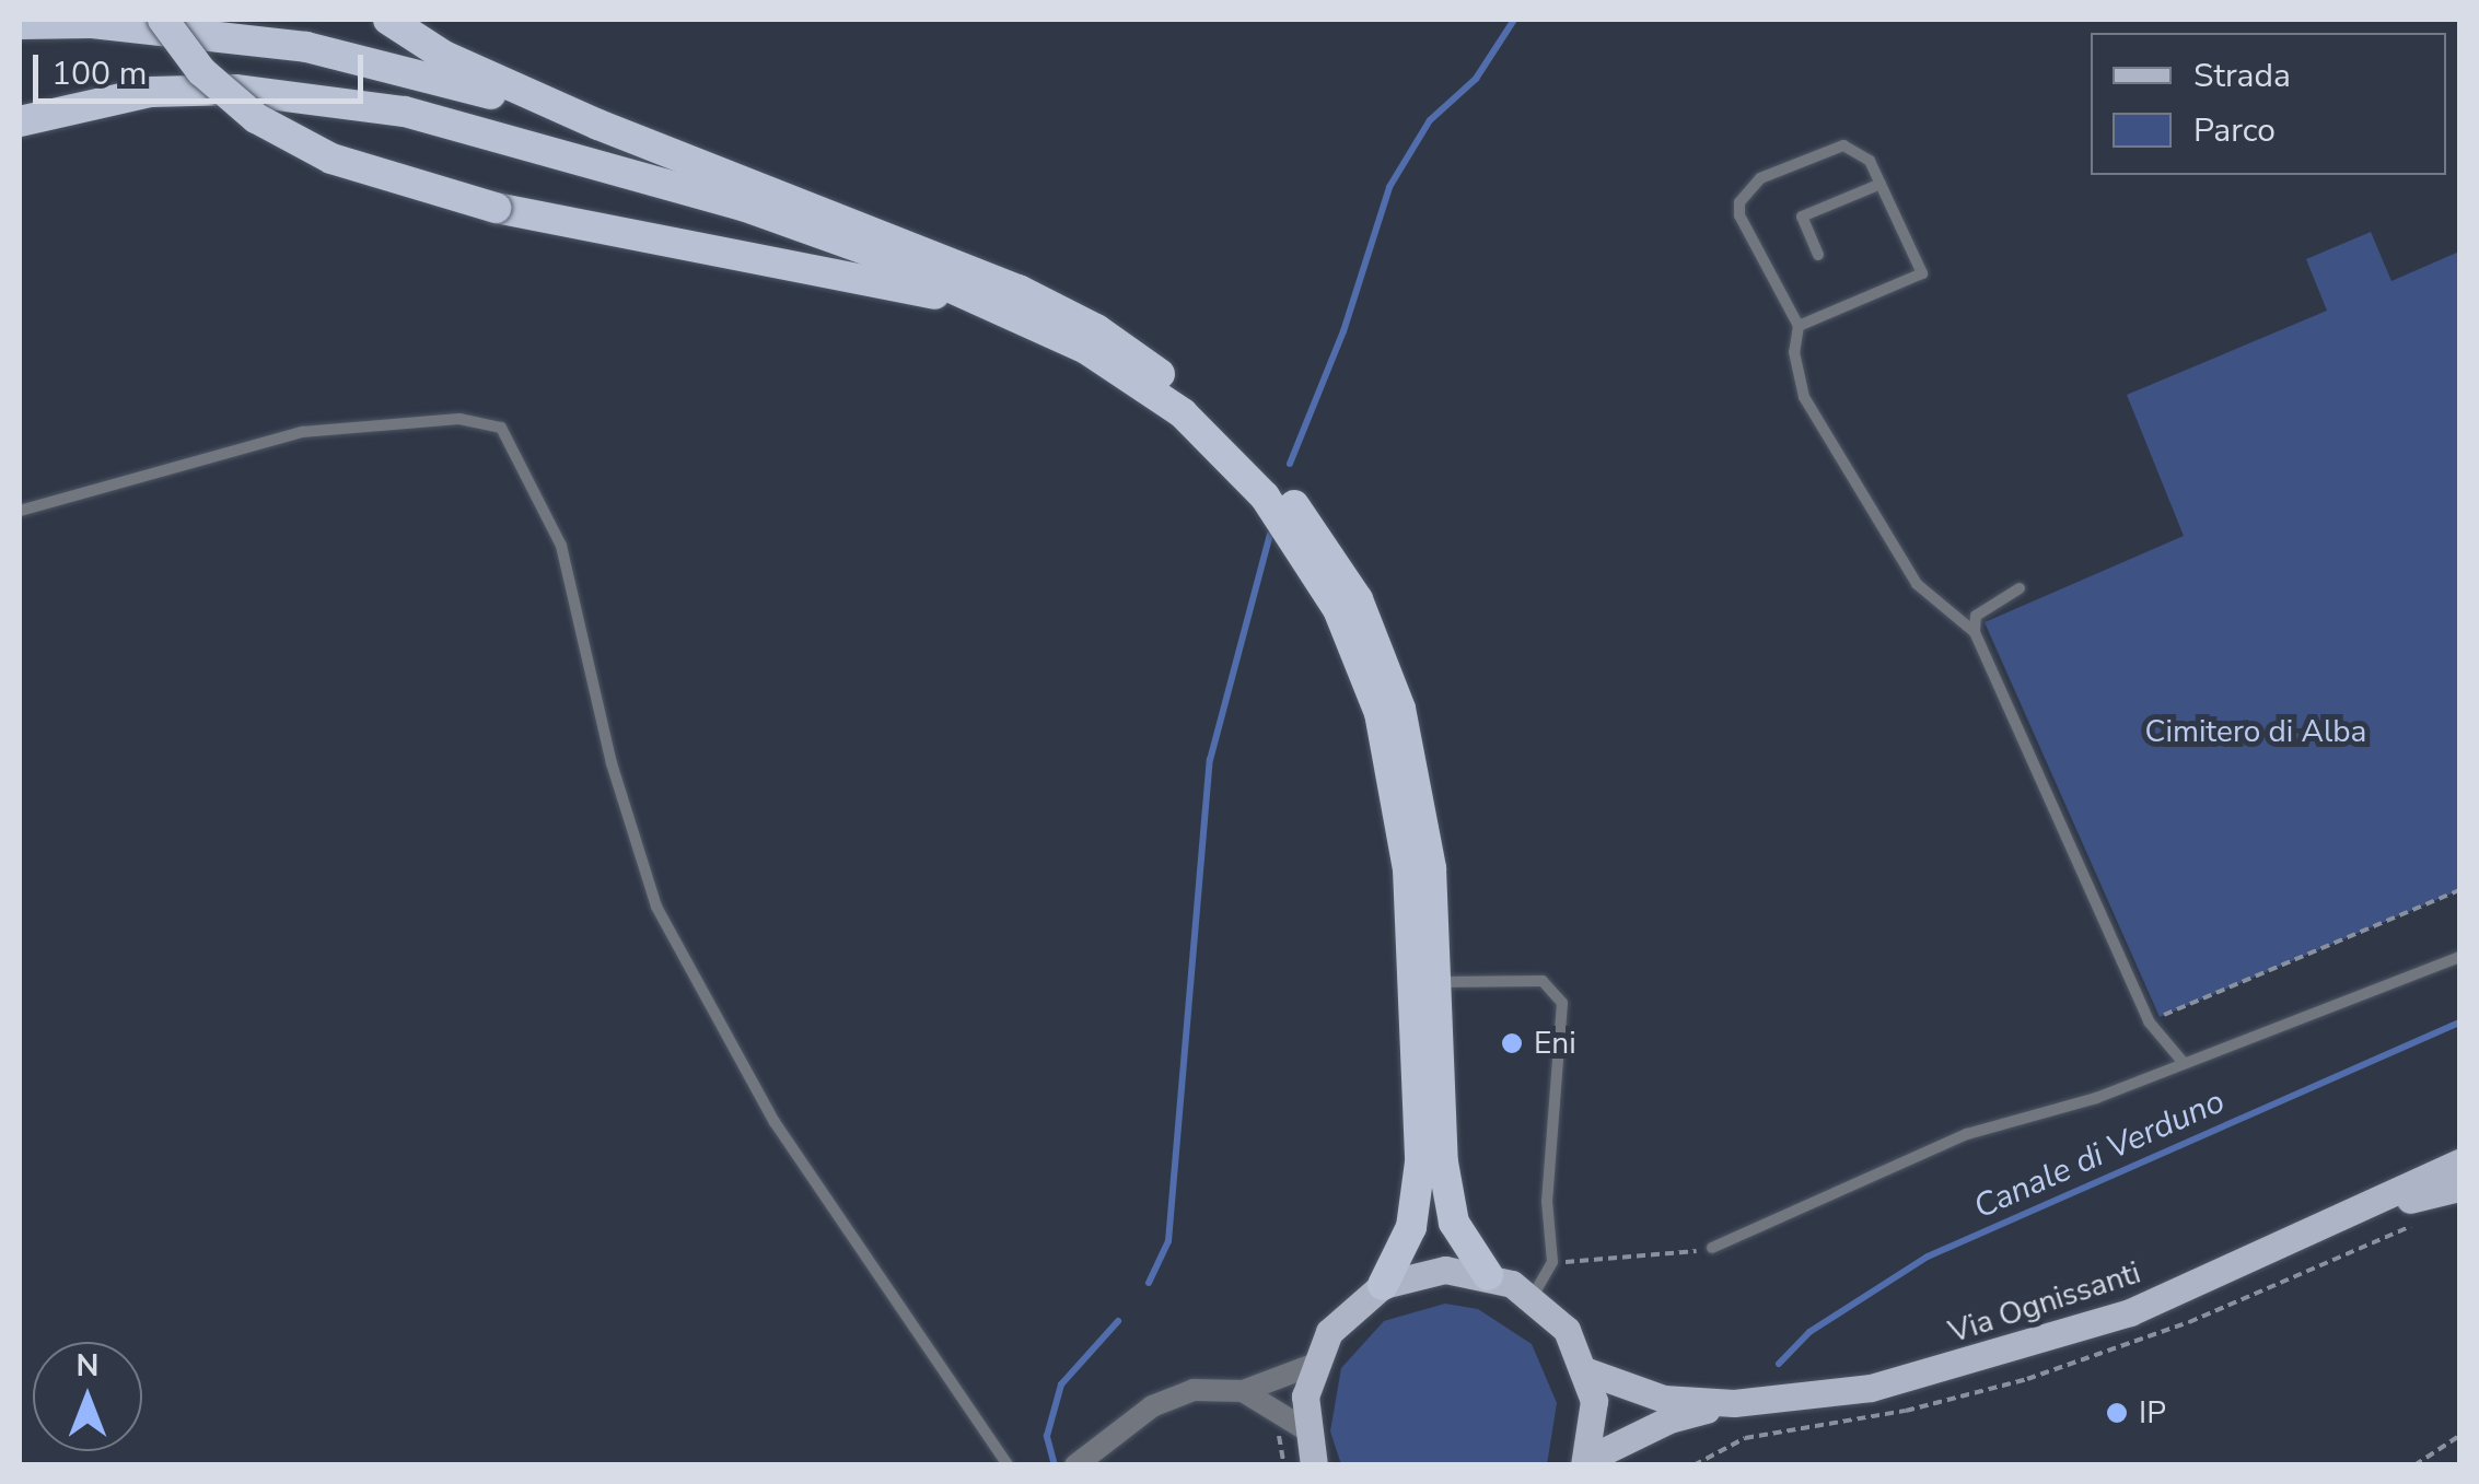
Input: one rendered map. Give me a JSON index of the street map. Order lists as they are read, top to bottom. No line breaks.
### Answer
{"streets":{"main road":["Via Ognissanti"]},"water":["Canale di Verduno"],"parks":["Cimitero di Alba"],"places":["Eni","IP"],"legend":["Strada","Parco"],"scale_bar":"100 m","north":"top"}
